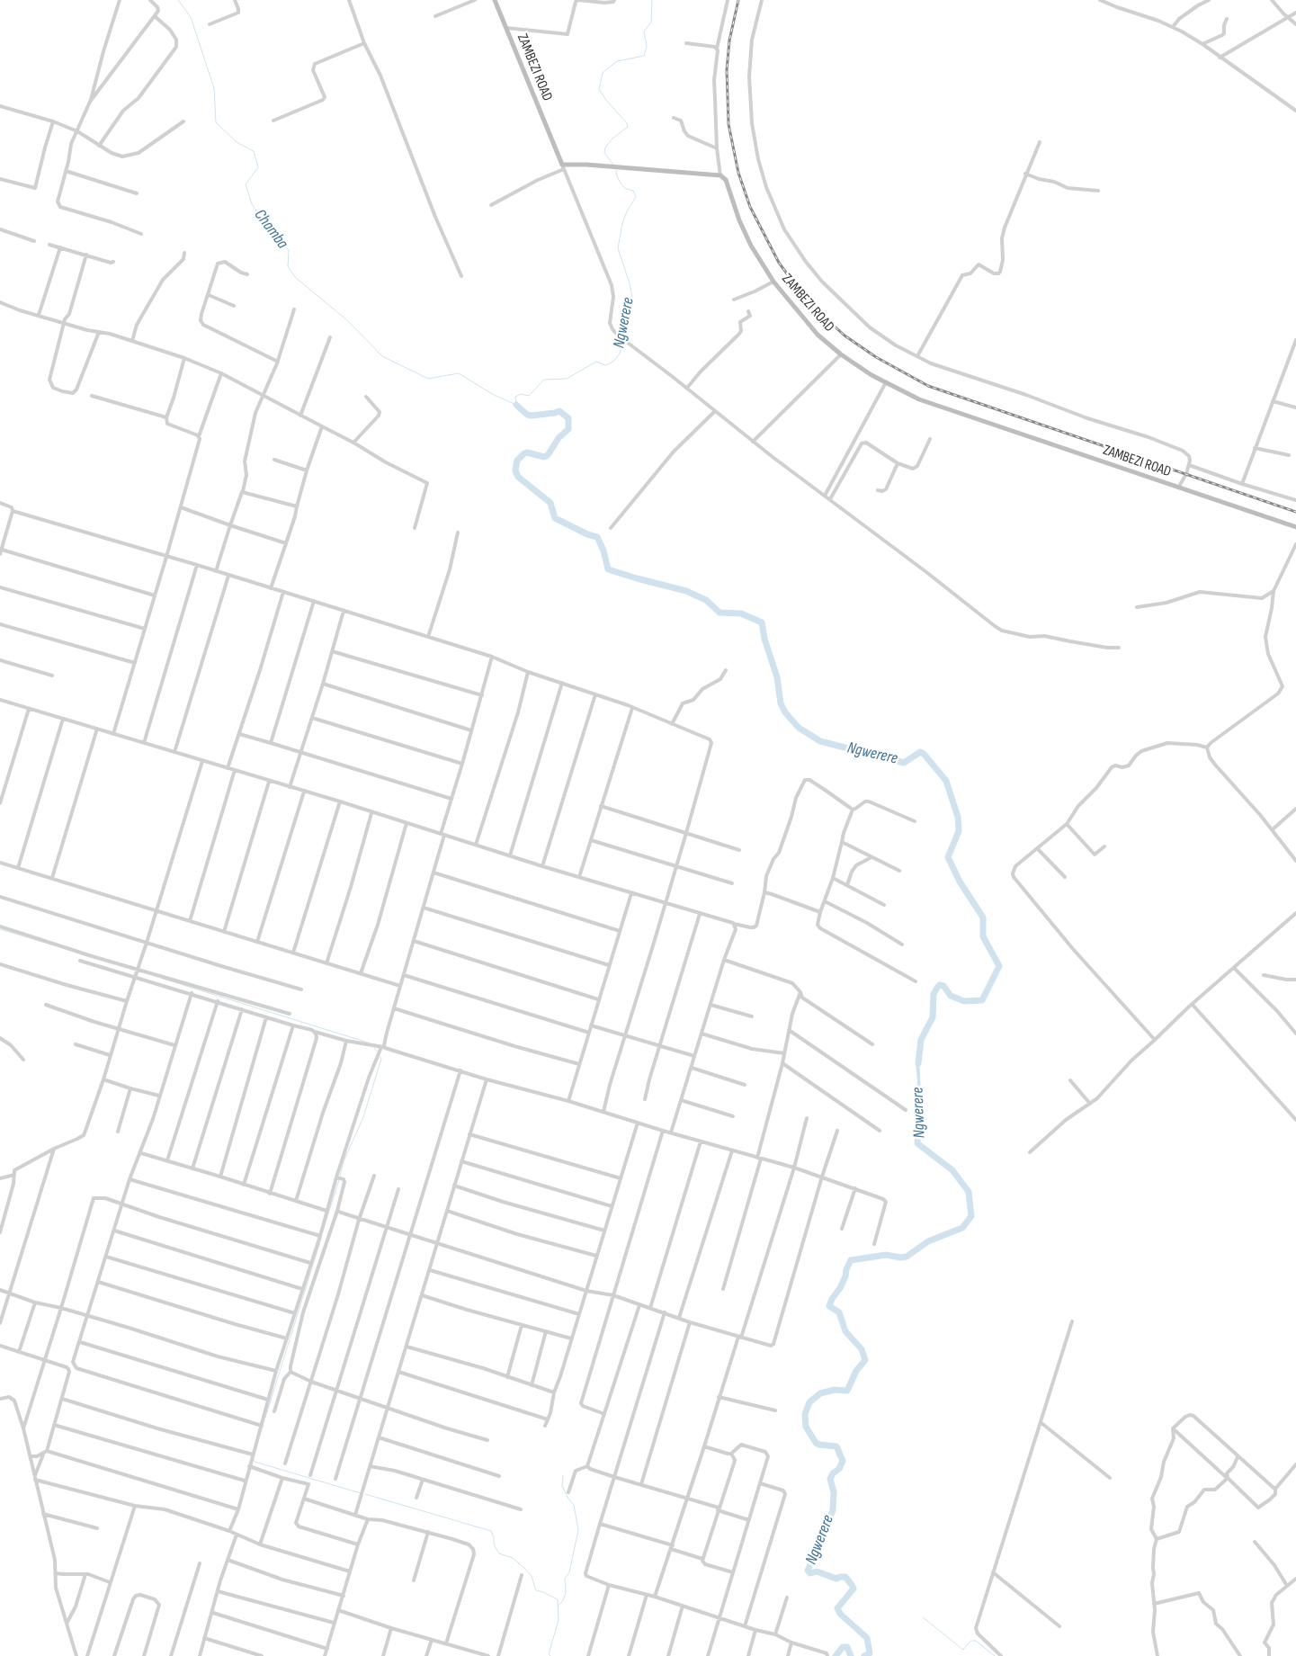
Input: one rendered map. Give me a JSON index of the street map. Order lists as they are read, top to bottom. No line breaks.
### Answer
{"streets":{"main road":["ZAMBEZI ROAD"]},"water":["Chamba","Ngwerere"]}
